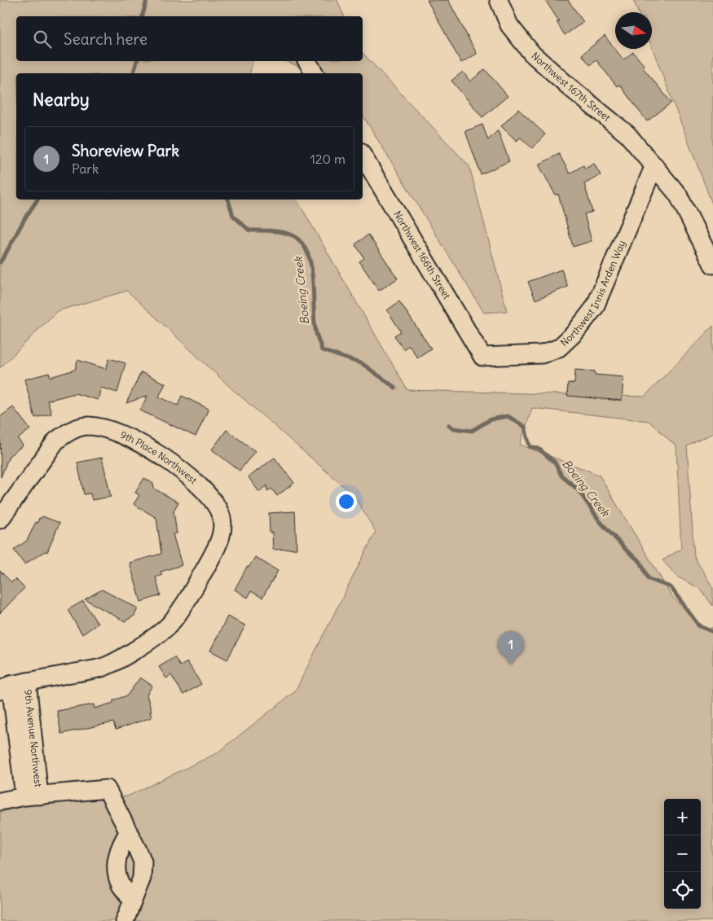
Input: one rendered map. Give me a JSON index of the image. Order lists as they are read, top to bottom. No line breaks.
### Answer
{"streets":{"street":["Northwest 167th Street","Northwest 166th Street","Northwest Innis Arden Way","9th Place Northwest","9th Avenue Northwest"]},"crossings":[["Northwest 167th Street","Northwest Innis Arden Way"],["Northwest 166th Street","Northwest Innis Arden Way"],["9th Place Northwest","9th Avenue Northwest"]],"water":["Boeing Creek"],"north":"right","page":{"search":"Search here","heading":"Nearby","list":[{"mark":"1","name":"Shoreview Park","note":"Park","value":"120 m"}],"pins":"1","map_buttons":["+","−"]}}
